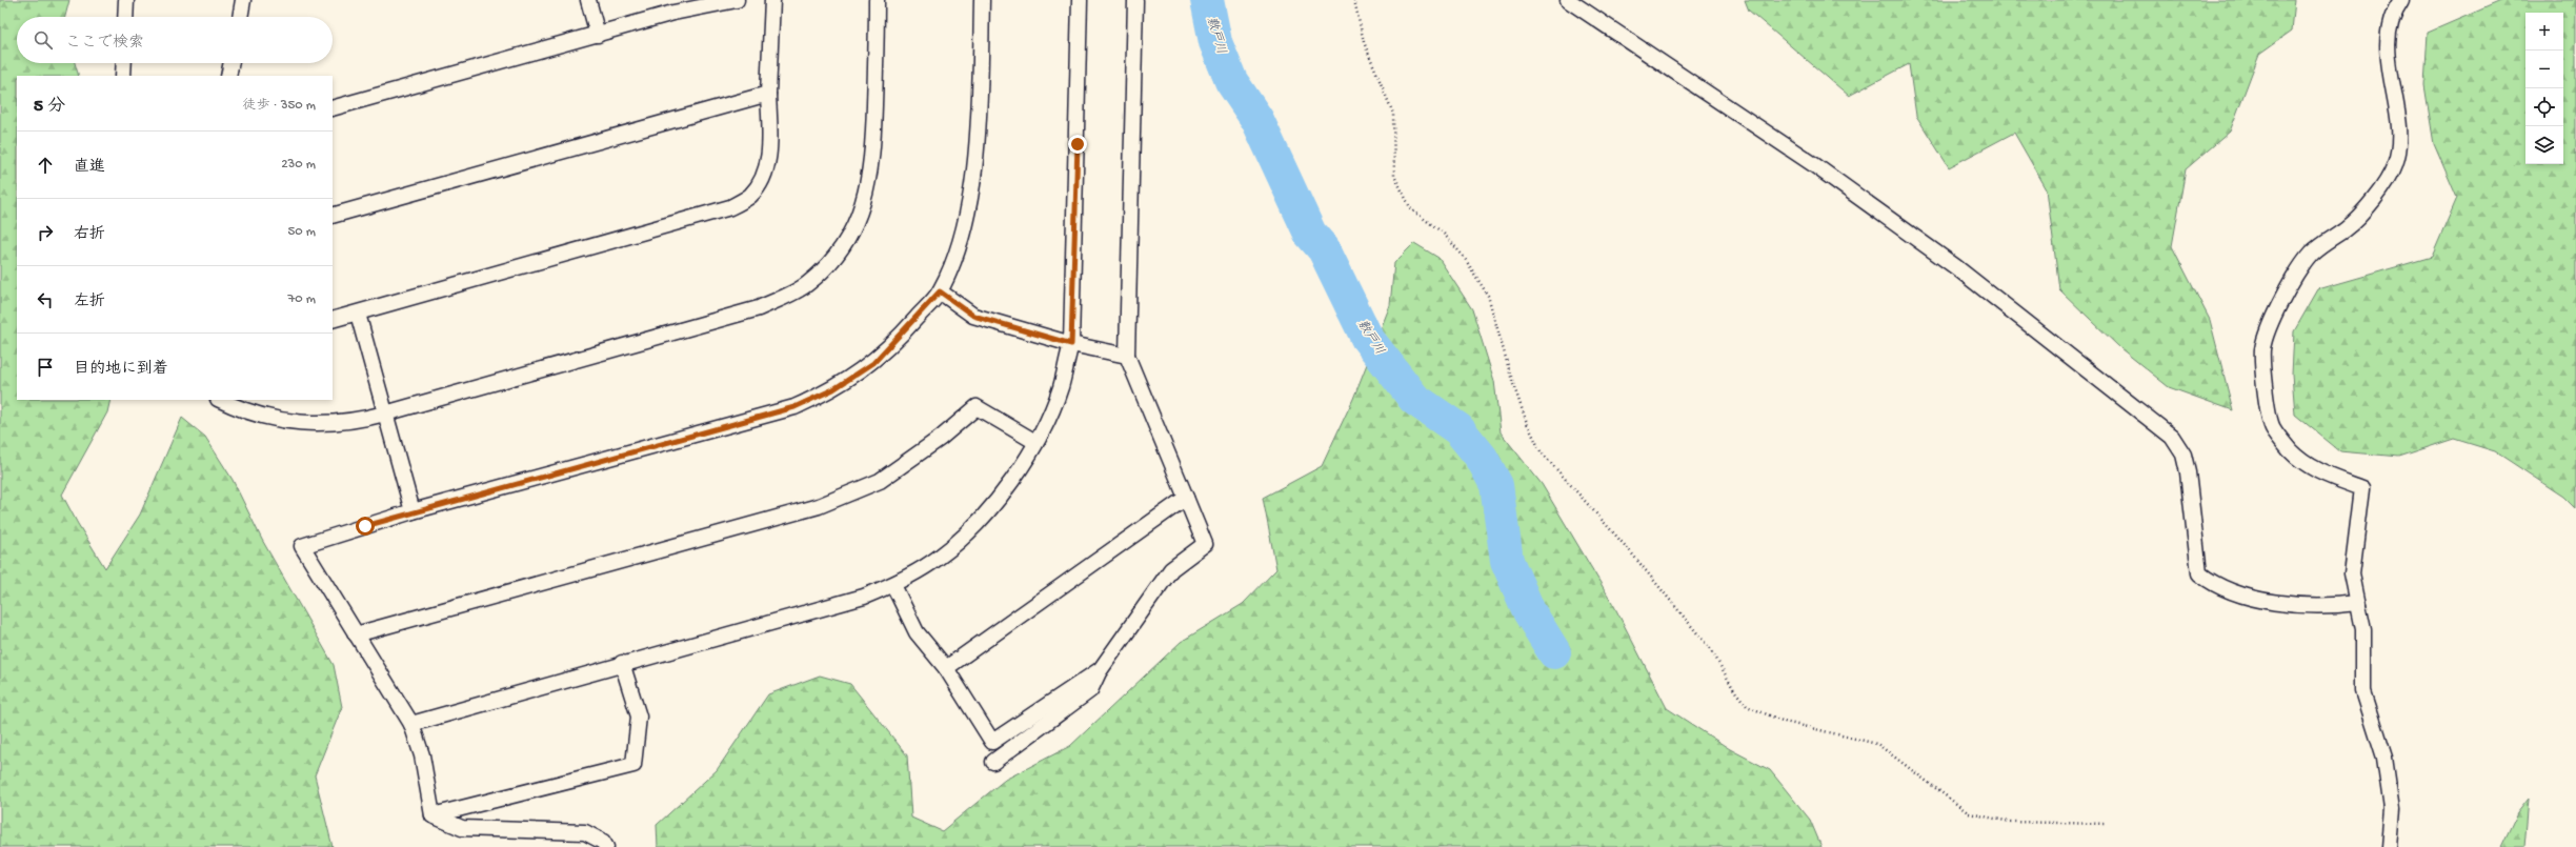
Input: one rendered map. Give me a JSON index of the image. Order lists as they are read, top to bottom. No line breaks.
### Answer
{"water":["敷戸川"],"page":{"map_buttons":["+","−"],"search":"ここで検索","heading":["5 分","徒歩 · 350 m"],"list":[["直進","230 m"],["右折","50 m"],["左折","70 m"],"目的地に到着"]}}
